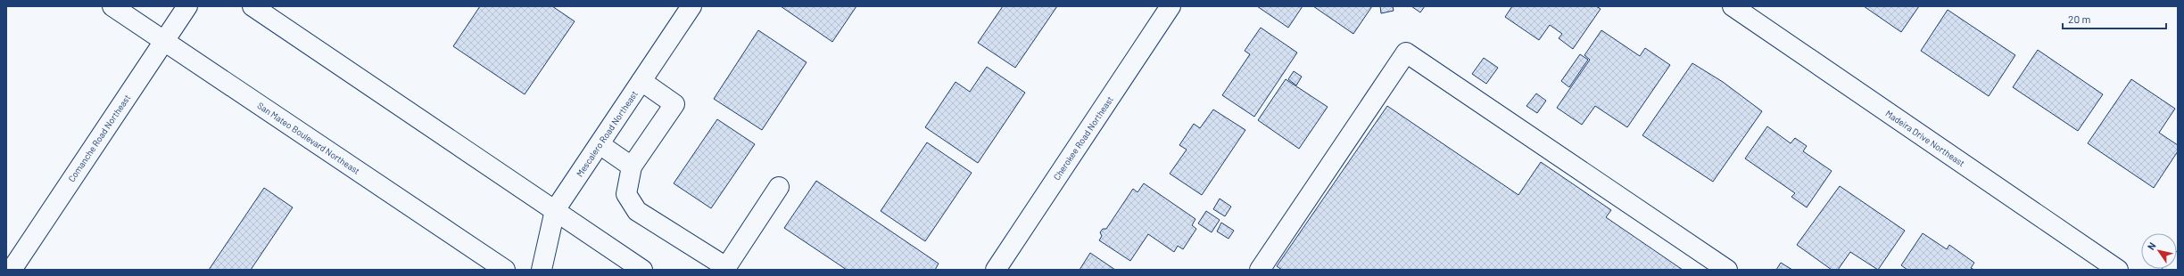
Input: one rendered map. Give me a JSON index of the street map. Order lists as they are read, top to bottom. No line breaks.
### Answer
{"streets":{"street":["Mescalero Road Northeast","Comanche Road Northeast","San Mateo Boulevard Northeast","Cherokee Road Northeast","Madeira Drive Northeast"]},"crossings":[["Comanche Road Northeast","San Mateo Boulevard Northeast"]],"scale_bar":"20 m","north":"top left"}
